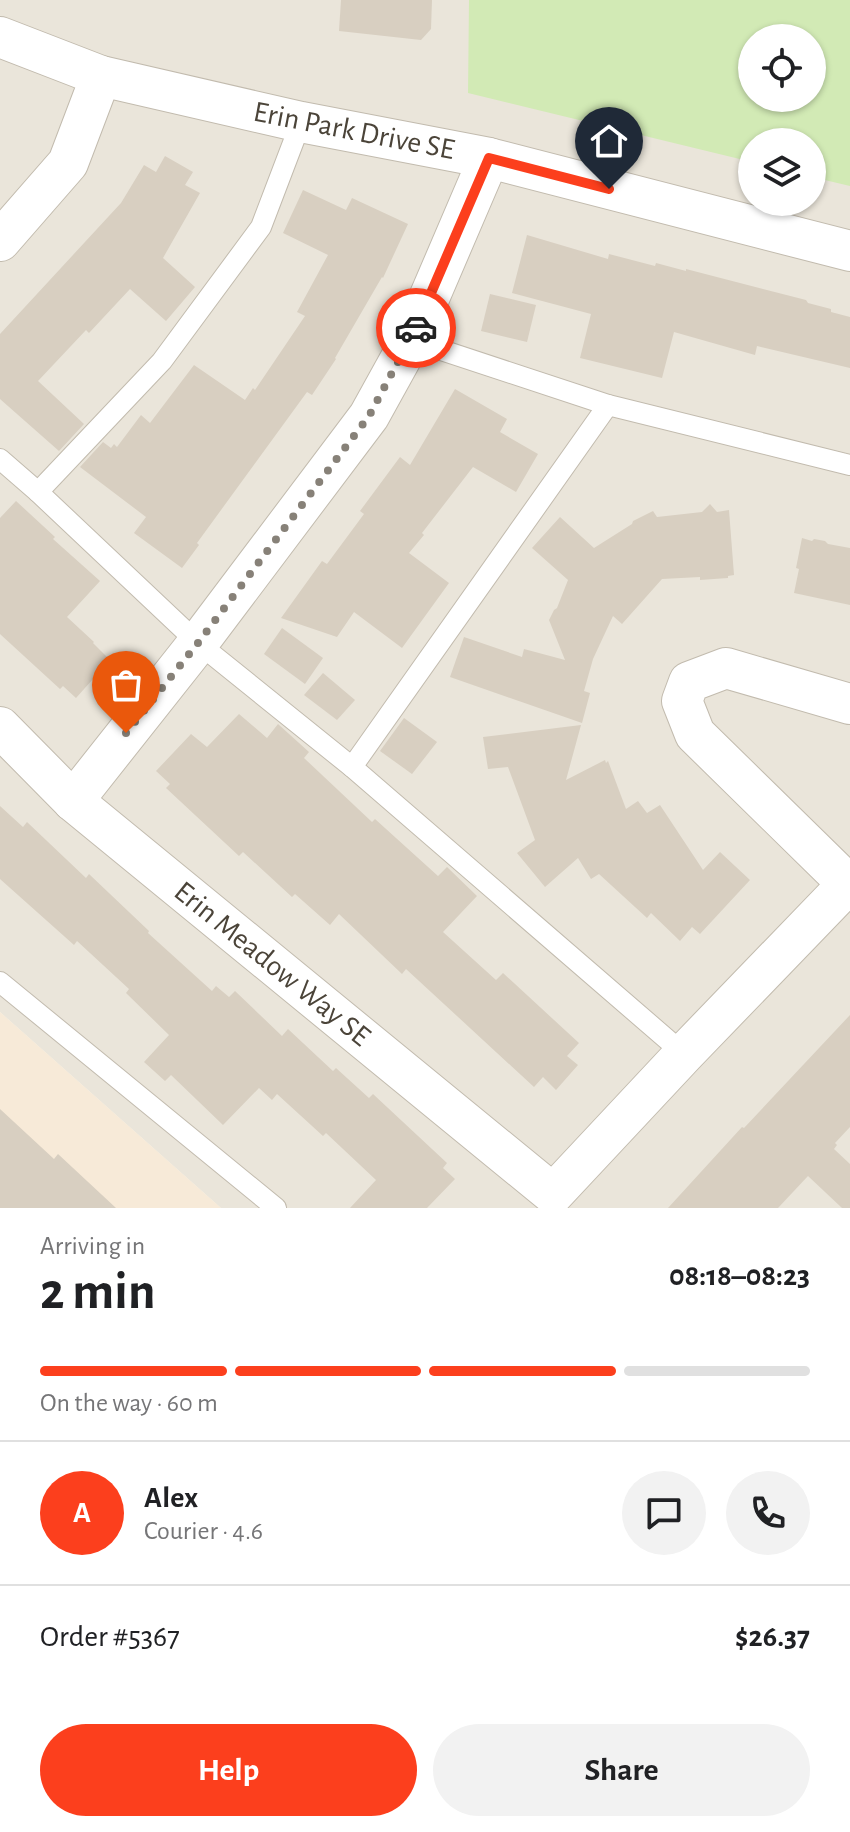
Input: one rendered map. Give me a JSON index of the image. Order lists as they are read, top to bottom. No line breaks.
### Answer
{"streets":{"street":["Erin Park Drive SE","Erin Meadow Way SE"]},"page":{"heading":["2 min","Arriving in","08:18–08:23"],"panel":["Alex","Courier · 4.6","Order #5367","$26.37"],"bar":"On the way · 60 m","round":"A","buttons":["Help","Share"]}}
